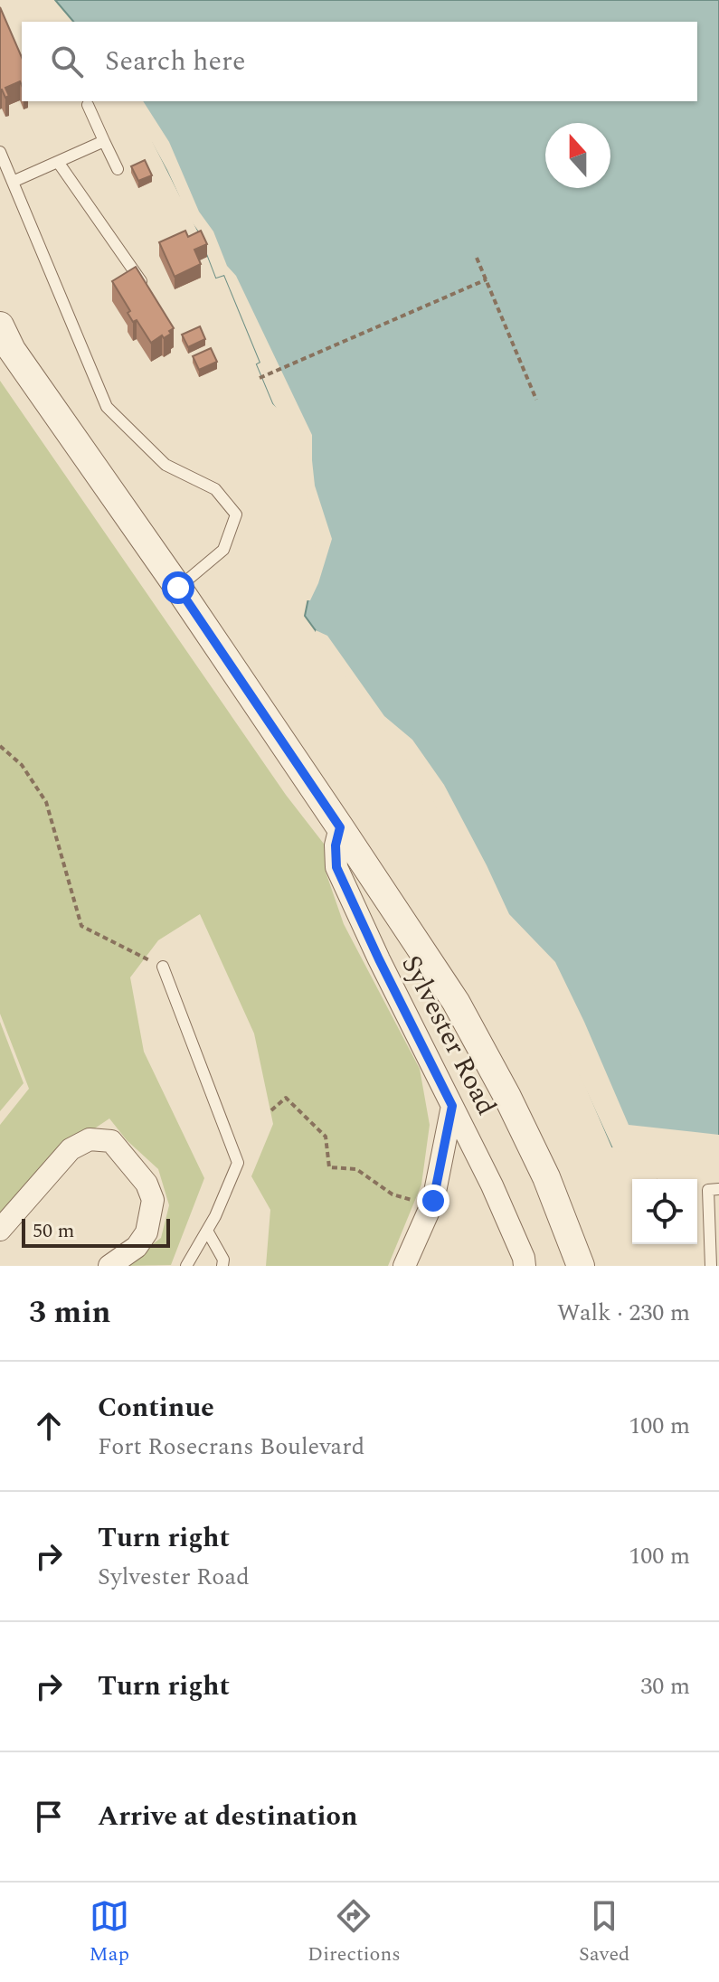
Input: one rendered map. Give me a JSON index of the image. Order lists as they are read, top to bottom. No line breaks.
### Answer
{"streets":{"street":["Sylvester Road"]},"scale_bar":"50 m","north":"top","page":{"search":"Search here","scale":"50 m","heading":["3 min","Walk · 230 m"],"list":[["Continue","Fort Rosecrans Boulevard","100 m"],["Turn right","Sylvester Road","100 m"],["Turn right","30 m"],"Arrive at destination"],"nav":["Map","Directions","Saved"]}}
